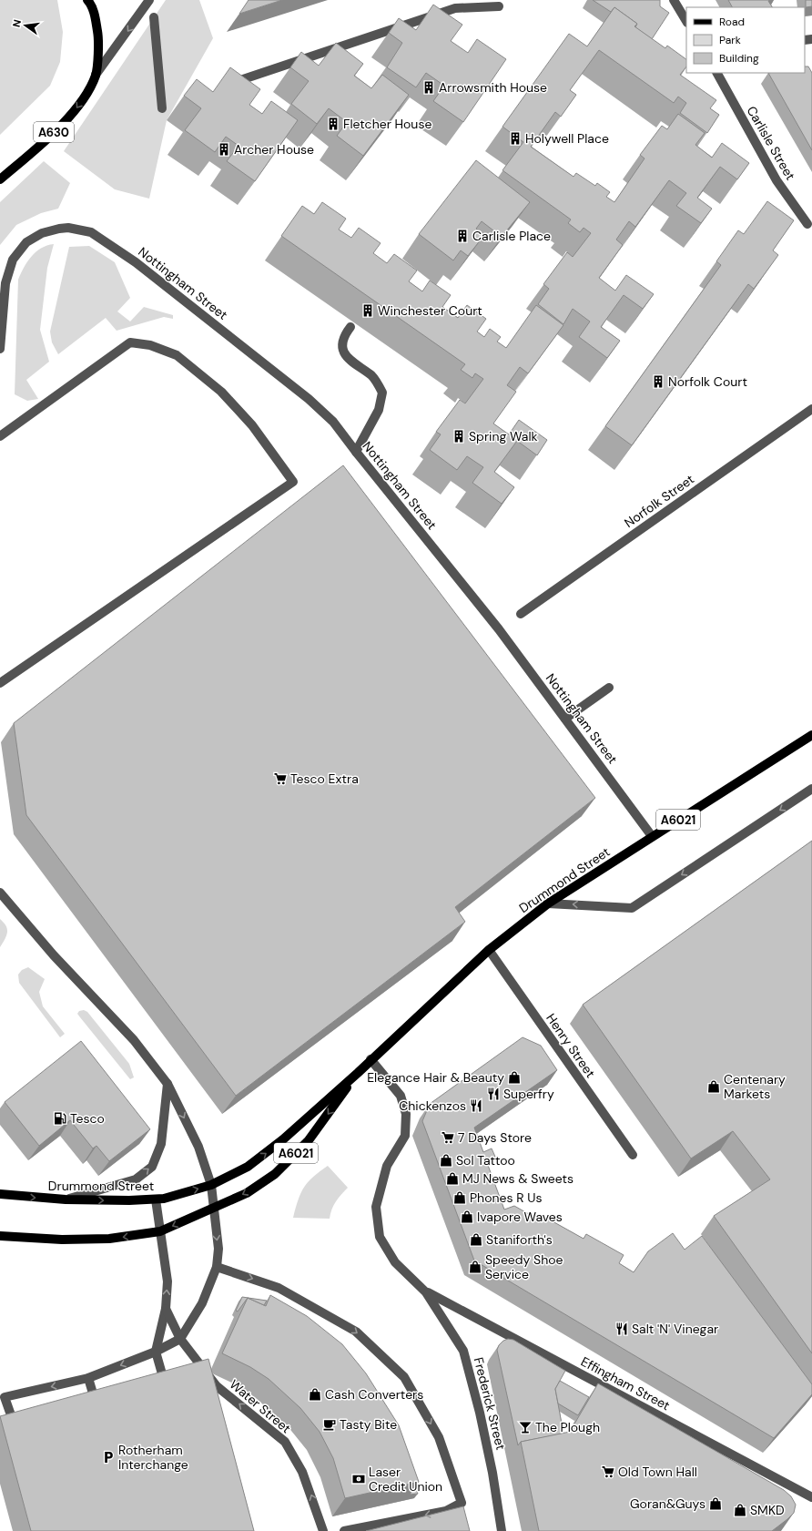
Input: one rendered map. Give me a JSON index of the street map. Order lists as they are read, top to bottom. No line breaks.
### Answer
{"streets":{"main road":["A630","A6021","Drummond Street"],"street":["Carlisle Street","Nottingham Street","Norfolk Street","Henry Street","Effingham Street","Frederick Street","Water Street"]},"crossings":[["Nottingham Street","Drummond Street"],["Drummond Street","Henry Street"],["Effingham Street","Frederick Street"]],"one_way":["Water Street"],"places":{"building":["Arrowsmith House","Fletcher House","Holywell Place","Archer House","Carlisle Place","Winchester Court","Norfolk Court","Spring Walk"],"supermarket":["Tesco Extra","7 Days Store","Old Town Hall"],"shop":["Elegance Hair & Beauty","Centenary Markets","Sol Tattoo","MJ News & Sweets","Phones R Us","Ivapore Waves","Staniforth's","Speedy Shoe Service","Cash Converters","Goran&Guys","SMKD"],"restaurant":["Superfry","Chickenzos","Salt 'N' Vinegar"],"fuel station":["Tesco"],"cafe":["Tasty Bite"],"bar":["The Plough"],"parking":["Rotherham Interchange"],"bank":["Laser Credit Union"]},"legend":["Road","Park","Building"],"north":"left"}
